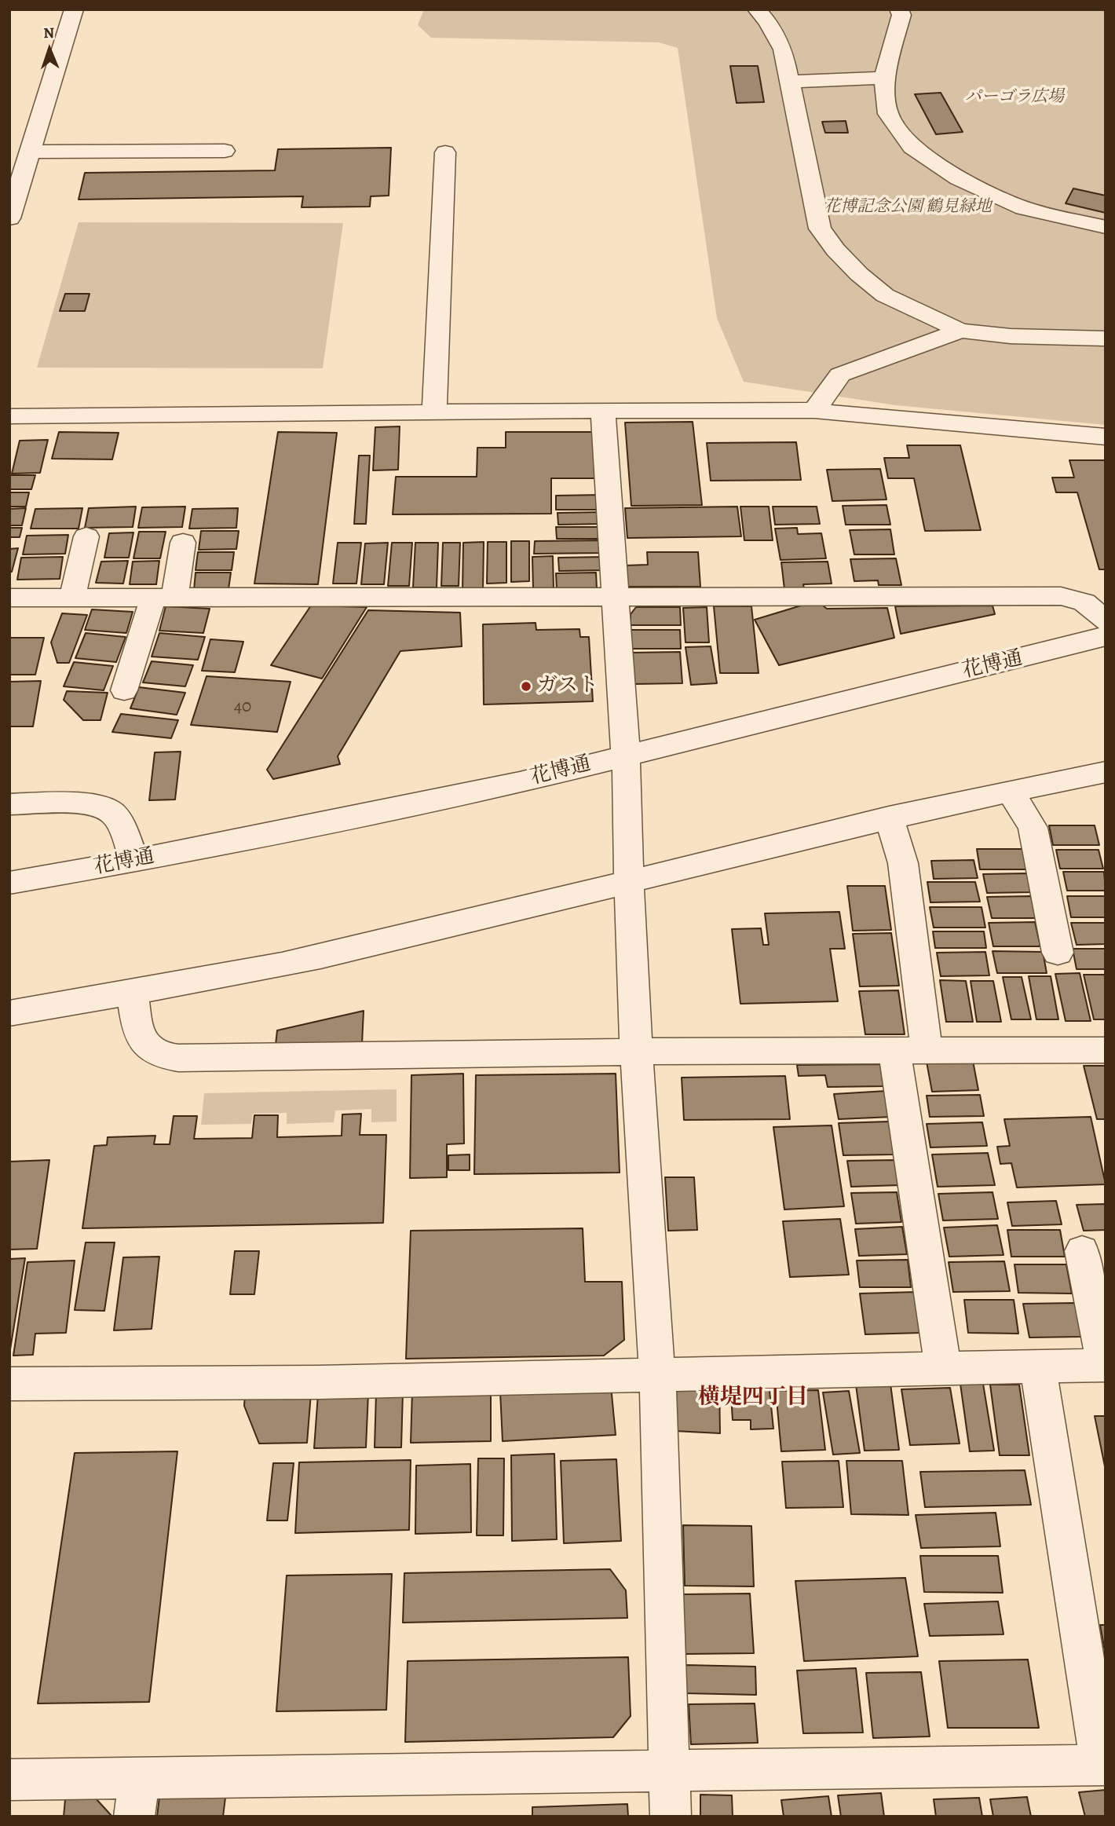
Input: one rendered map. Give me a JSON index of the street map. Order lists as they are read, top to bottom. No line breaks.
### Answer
{"streets":{"street":["花博通"]},"districts":["横堤四丁目"],"parks":["パーゴラ広場","花博記念公園 鶴見緑地"],"places":["ガスト"],"house_numbers":["40"],"north":"top"}
